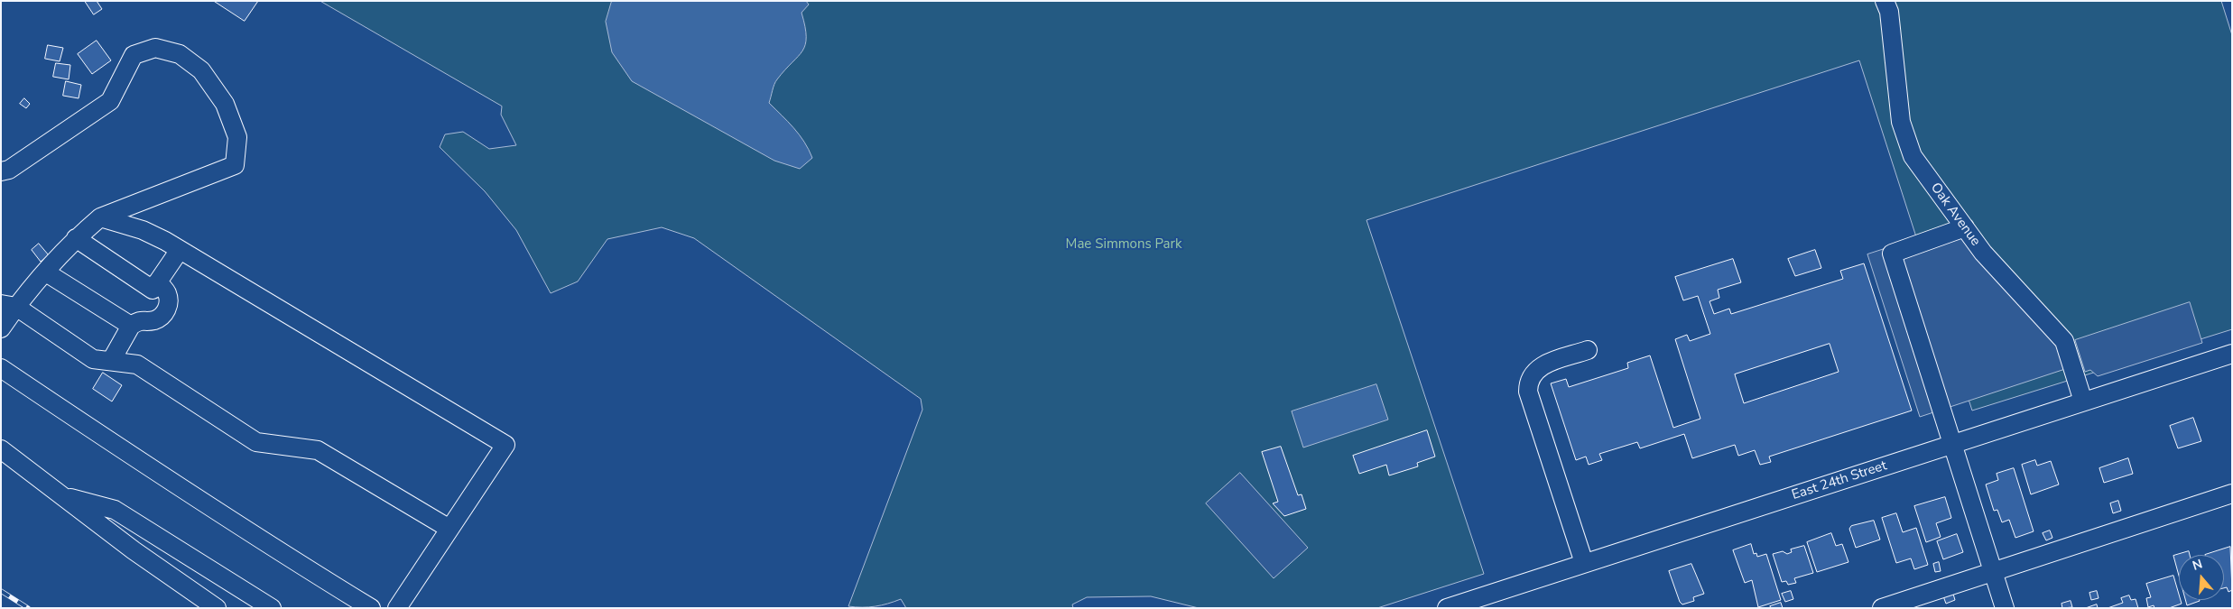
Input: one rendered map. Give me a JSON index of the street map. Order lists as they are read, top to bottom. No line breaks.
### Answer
{"streets":{"street":["Oak Avenue","East 24th Street"]},"crossings":[["Oak Avenue","East 24th Street"]],"parks":["Mae Simmons Park"],"north":"top"}
